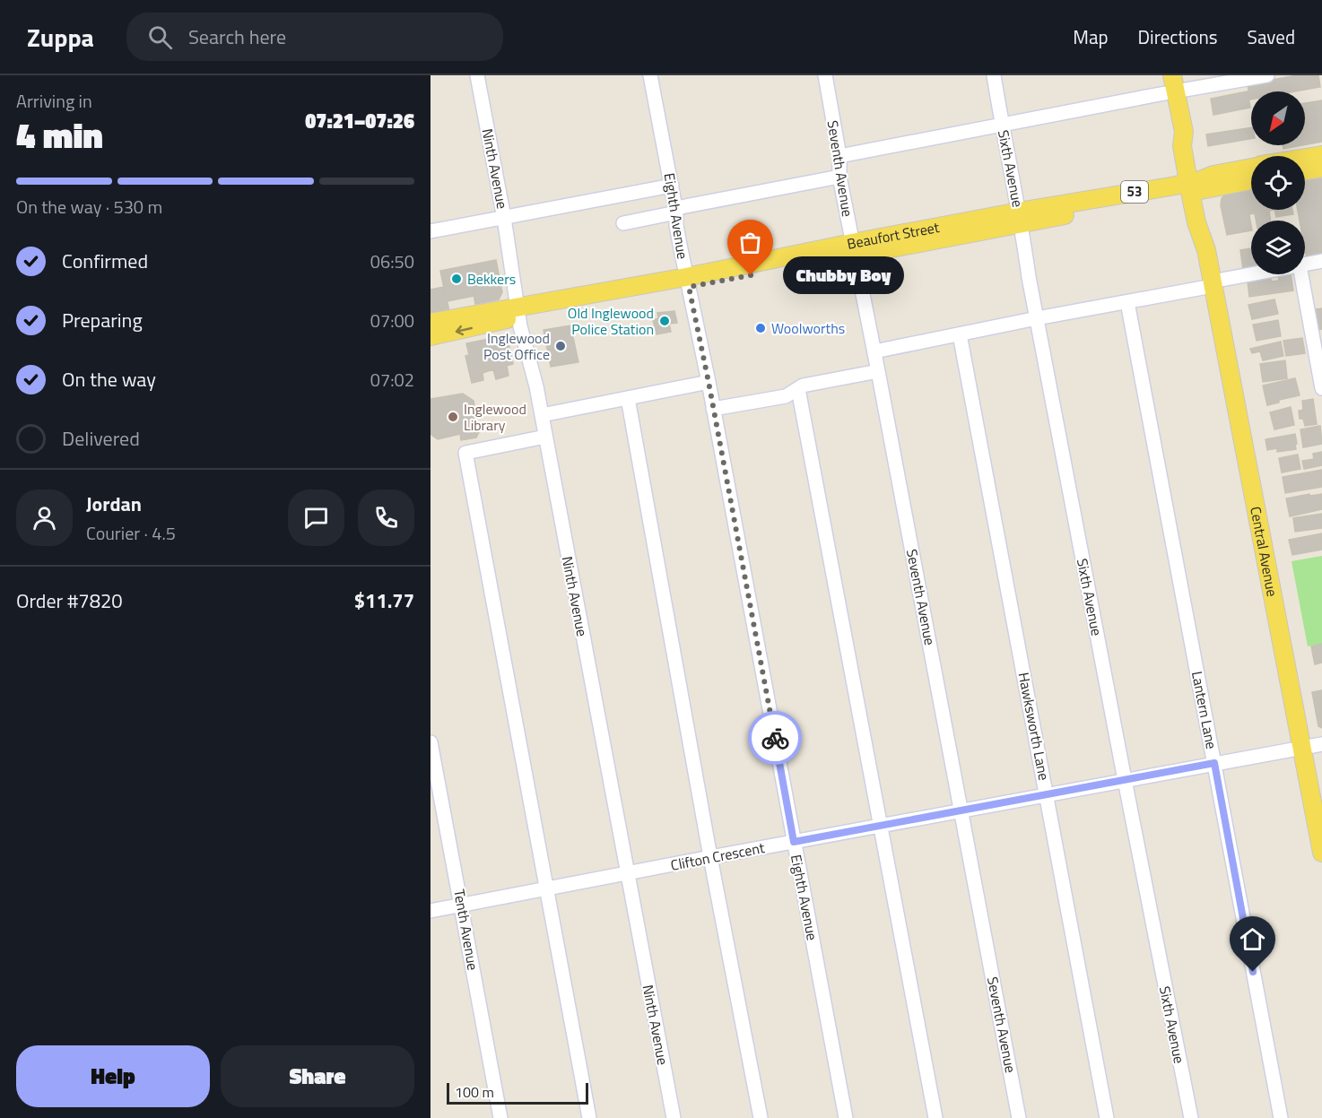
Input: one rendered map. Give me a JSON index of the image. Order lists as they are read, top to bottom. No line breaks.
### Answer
{"streets":{"main road":["53","Beaufort Street","Central Avenue"],"street":["Ninth Avenue","Seventh Avenue","Sixth Avenue","Eighth Avenue","Lantern Lane","Hawksworth Lane","Clifton Crescent","Tenth Avenue"]},"crossings":[["Ninth Avenue","Beaufort Street"],["Ninth Avenue","Clifton Crescent"],["Seventh Avenue","Beaufort Street"],["Seventh Avenue","Clifton Crescent"],["Sixth Avenue","Beaufort Street"],["Sixth Avenue","Clifton Crescent"],["Eighth Avenue","Beaufort Street"],["Eighth Avenue","Clifton Crescent"],["Beaufort Street","Central Avenue"],["Central Avenue","Clifton Crescent"],["Lantern Lane","Clifton Crescent"],["Hawksworth Lane","Clifton Crescent"],["Clifton Crescent","Tenth Avenue"]],"places":["Chubby Boy","Bekkers","Old Inglewood Police Station","Woolworths","Inglewood Post Office","Inglewood Library"],"scale_bar":"100 m","north":"bottom left","page":{"header":"Zuppa","search":"Search here","nav":["Map","Directions","Saved"],"heading":["4 min","Arriving in","07:21–07:26"],"panel":["Jordan","Courier · 4.5","Order #7820","$11.77"],"bar":"On the way · 530 m","list":[["Confirmed","06:50"],["Preparing","07:00"],["On the way","07:02"],"Delivered"],"bubble":"Chubby Boy","buttons":["Help","Share"],"scale":"100 m"}}
